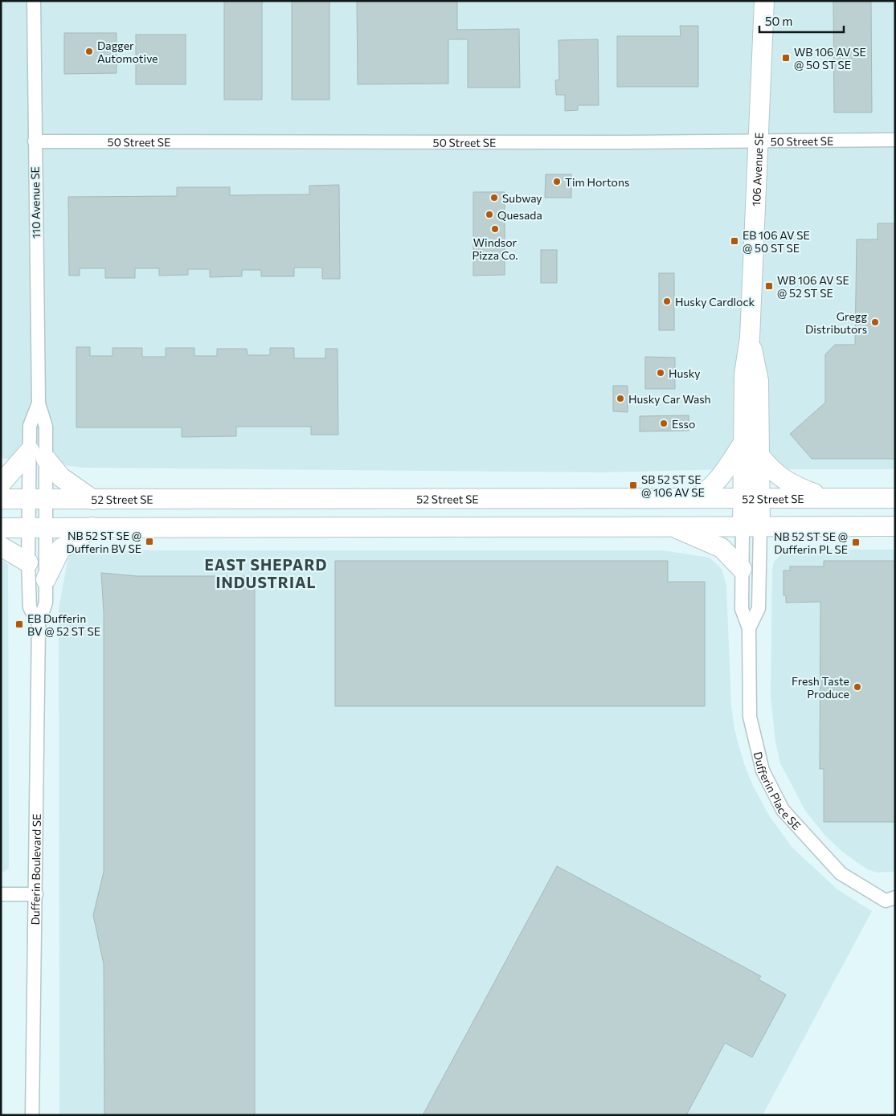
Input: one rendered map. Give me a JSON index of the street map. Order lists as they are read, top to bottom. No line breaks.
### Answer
{"streets":{"main road":["106 Avenue SE","52 Street SE"],"street":["50 Street SE","110 Avenue SE","Dufferin Place SE","Dufferin Boulevard SE"]},"crossings":[["50 Street SE","106 Avenue SE"],["50 Street SE","110 Avenue SE"],["106 Avenue SE","52 Street SE"],["106 Avenue SE","Dufferin Place SE"],["110 Avenue SE","52 Street SE"],["110 Avenue SE","Dufferin Boulevard SE"],["52 Street SE","Dufferin Boulevard SE"]],"districts":["EAST SHEPARD INDUSTRIAL"],"places":{"other":["Dagger Automotive","Tim Hortons","Subway","Quesada","Windsor Pizza Co.","Husky Cardlock","Gregg Distributors","Husky","Husky Car Wash","Esso","Fresh Taste Produce"],"transit":["WB 106 AV SE @ 50 ST SE","EB 106 AV SE @ 50 ST SE","WB 106 AV SE @ 52 ST SE","SB 52 ST SE @ 106 AV SE","NB 52 ST SE @ Dufferin BV SE","NB 52 ST SE @ Dufferin PL SE","EB Dufferin BV @ 52 ST SE"]},"scale_bar":"50 m"}
